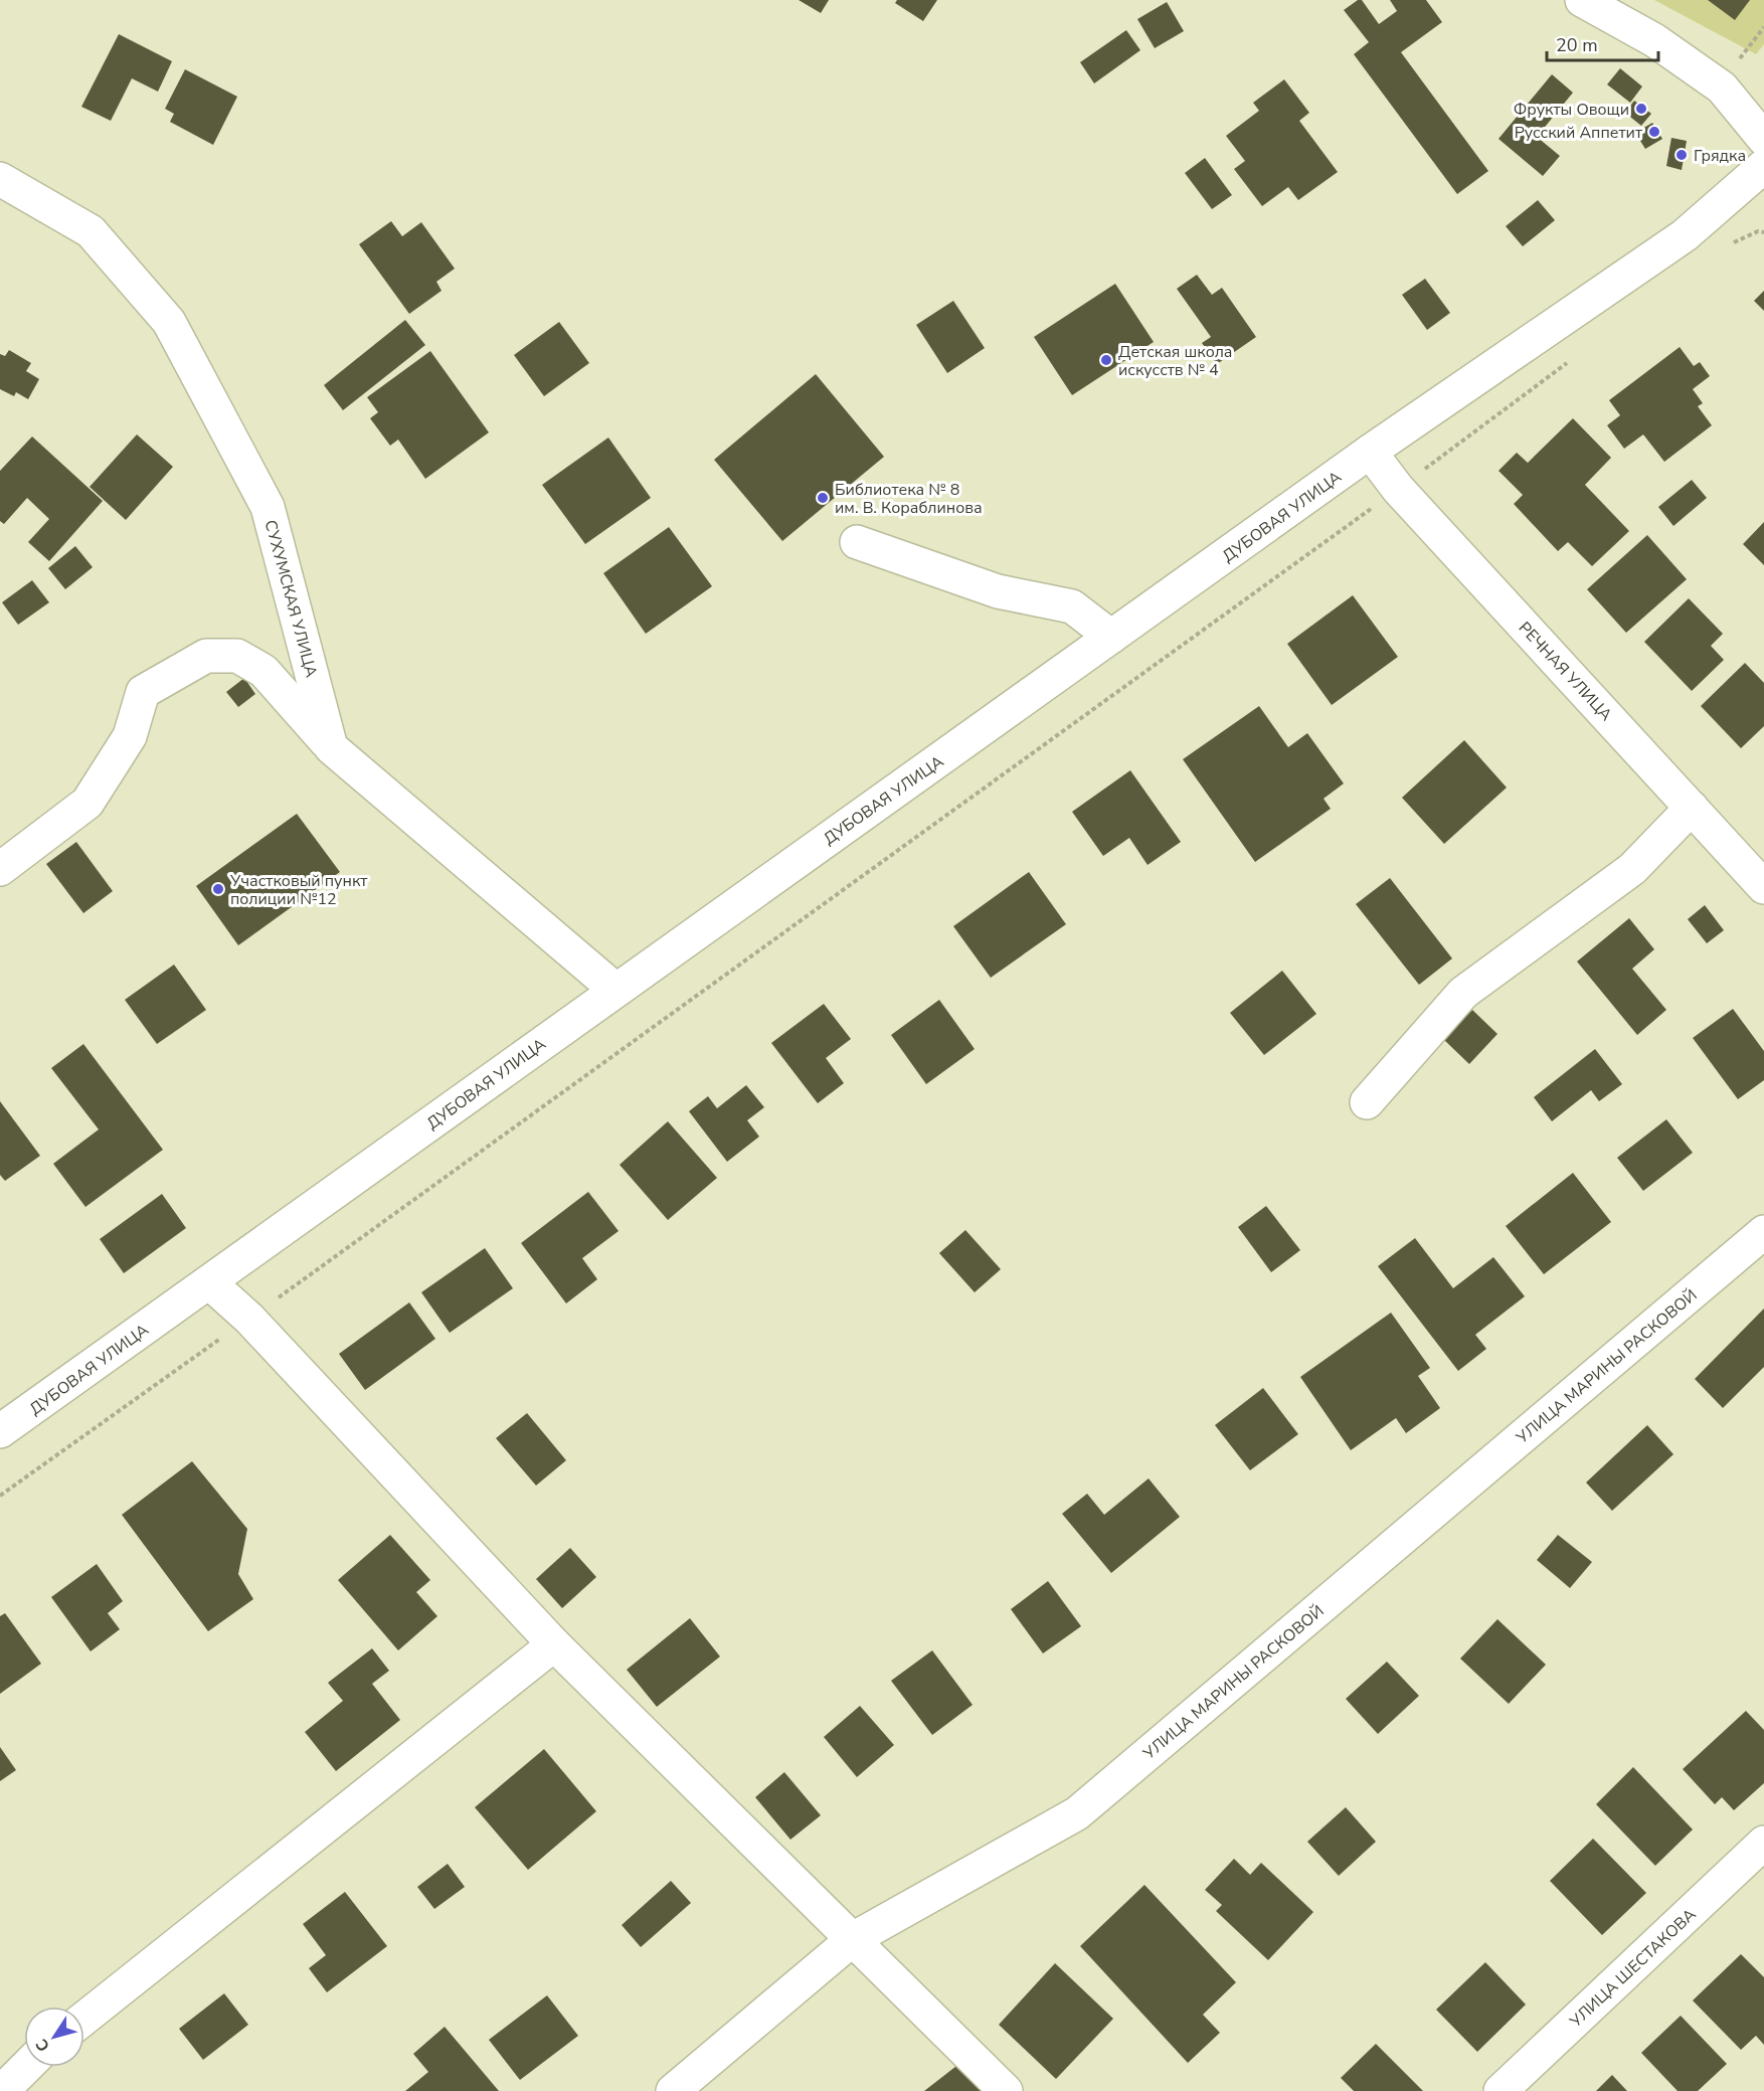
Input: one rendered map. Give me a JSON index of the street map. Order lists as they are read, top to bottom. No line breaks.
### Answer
{"streets":{"street":["ДУБОВАЯ УЛИЦА","СУХУМСКАЯ УЛИЦА","РЕЧНАЯ УЛИЦА","УЛИЦА МАРИНЫ РАСКОВОЙ","УЛИЦА ШЕСТАКОВА"]},"crossings":[["ДУБОВАЯ УЛИЦА","РЕЧНАЯ УЛИЦА"]],"places":["Фрукты Овощи","Русский Аппетит","Грядка","Детская школа искусств № 4","Библиотека № 8 им. В. Кораблинова","Участковый пункт полиции №12"],"scale_bar":"20 m","north":"bottom left"}
